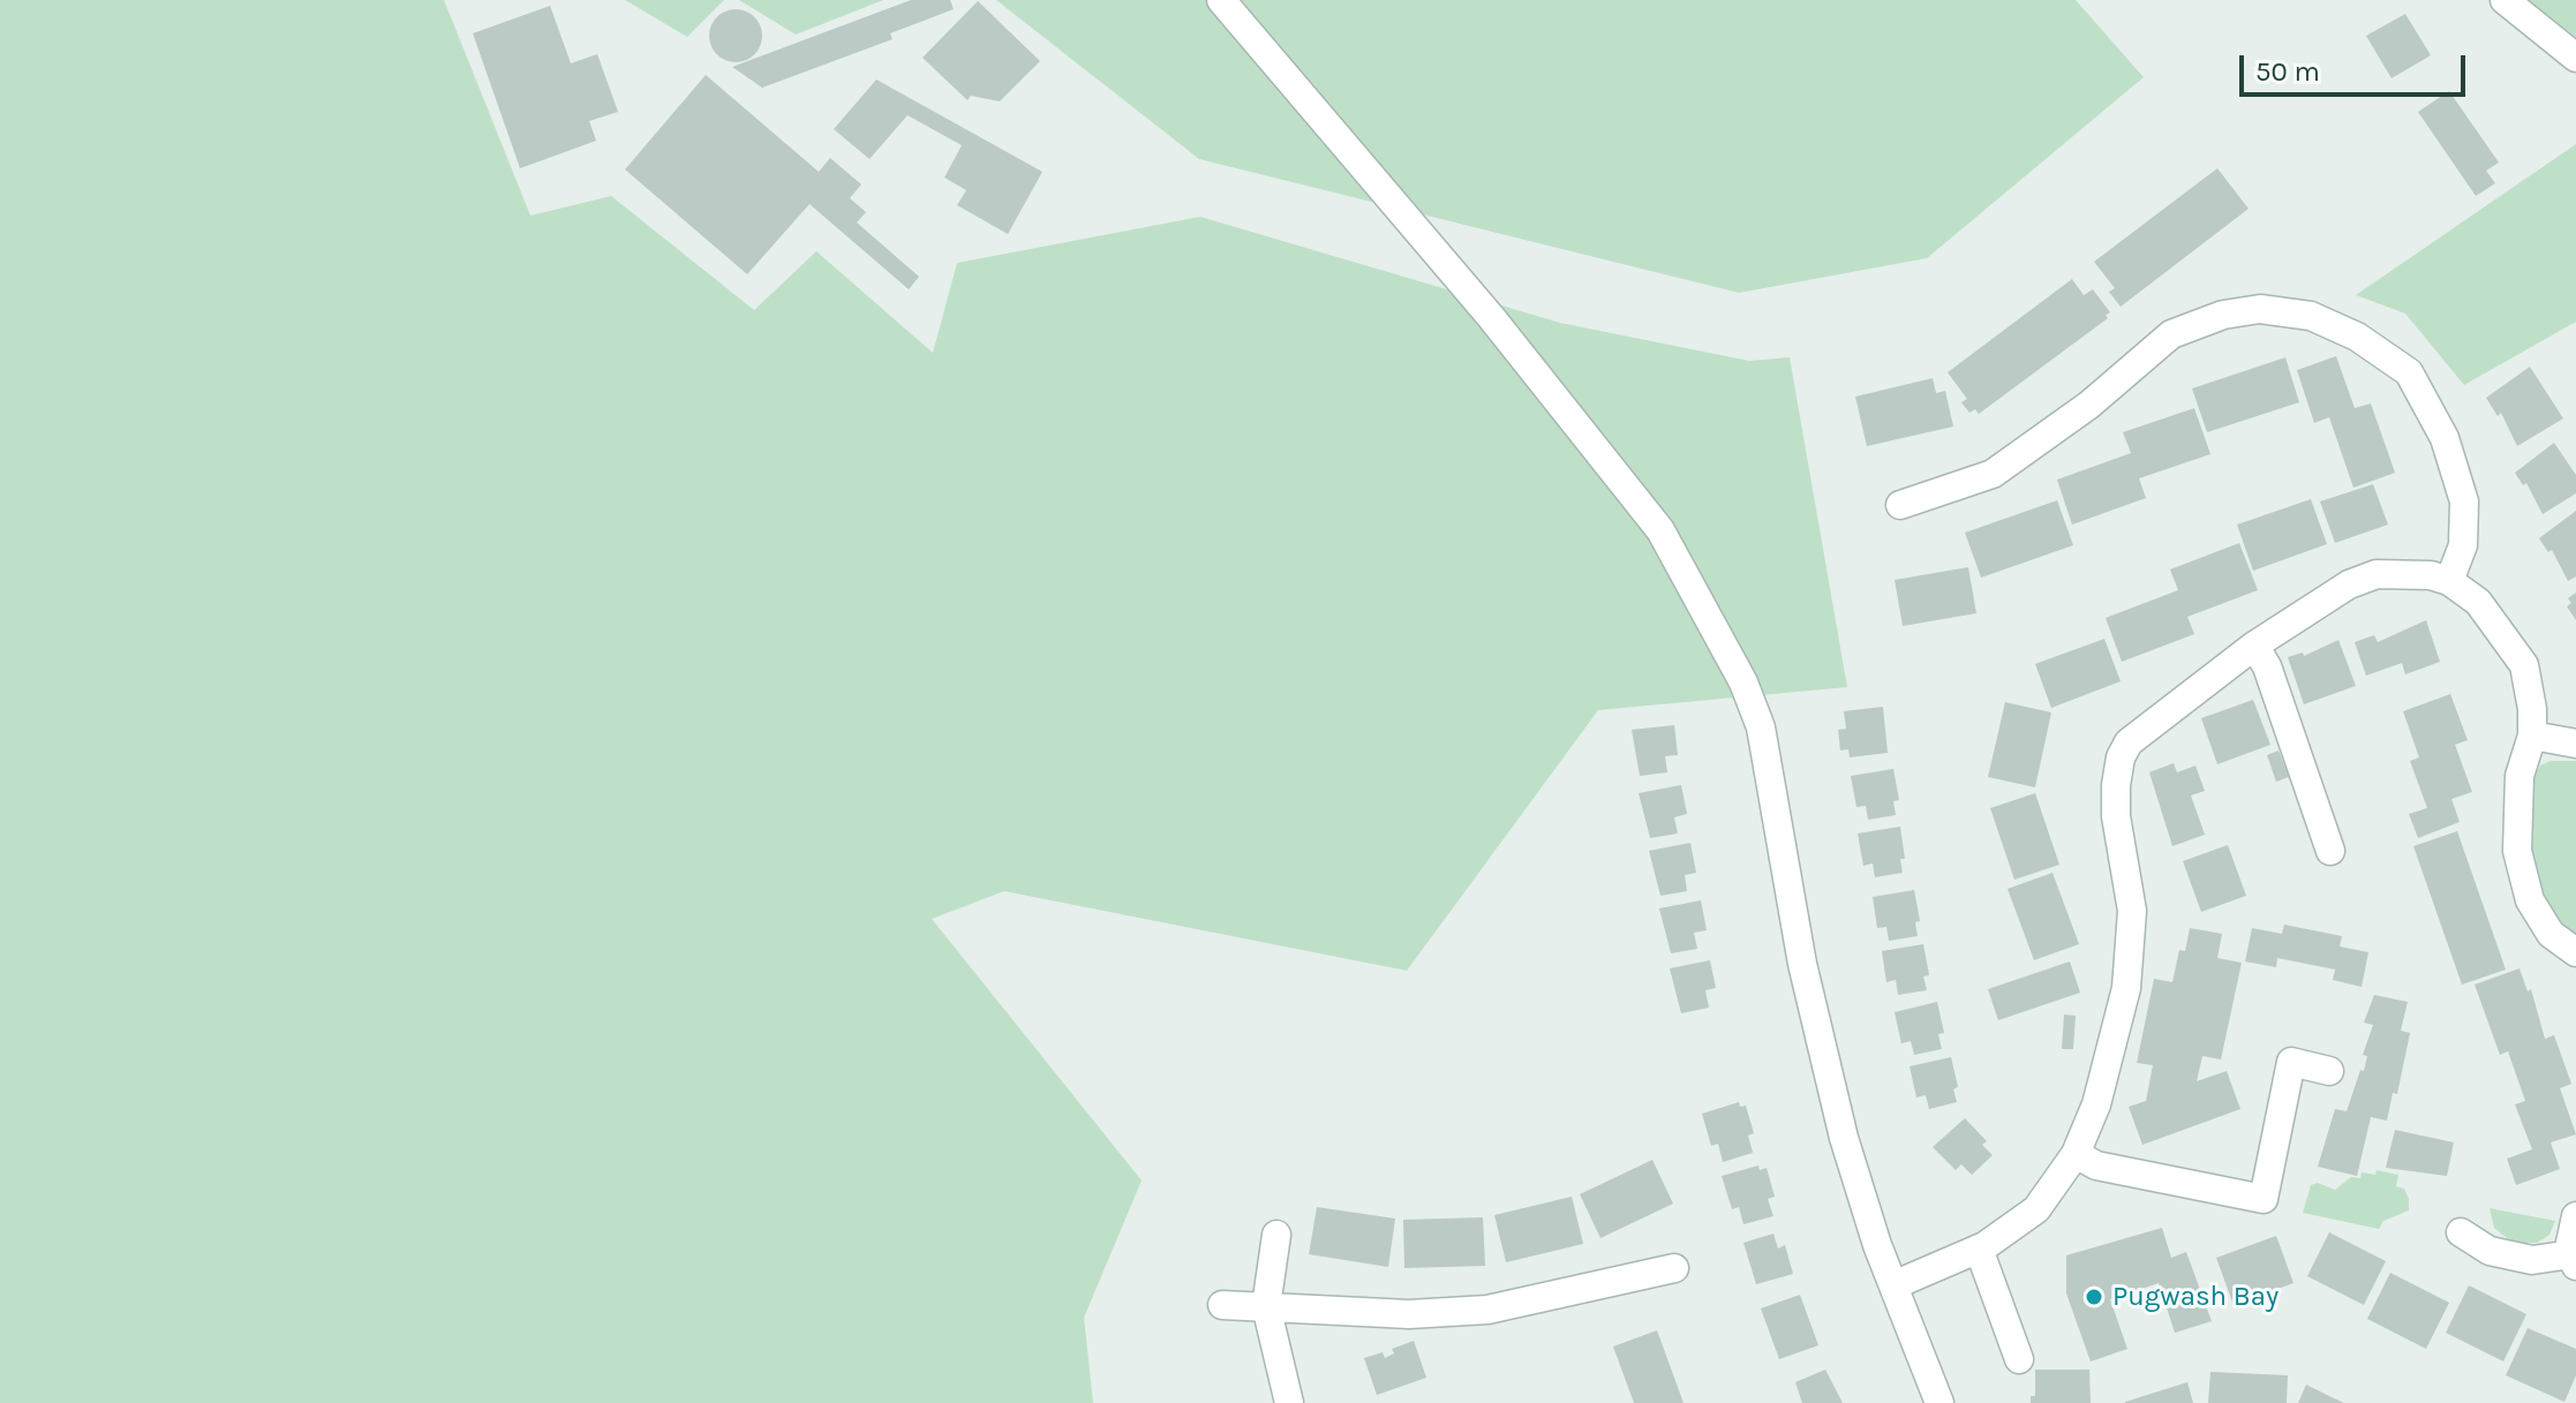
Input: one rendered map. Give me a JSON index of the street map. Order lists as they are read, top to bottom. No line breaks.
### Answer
{"places":["Pugwash Bay"],"scale_bar":"50 m"}
